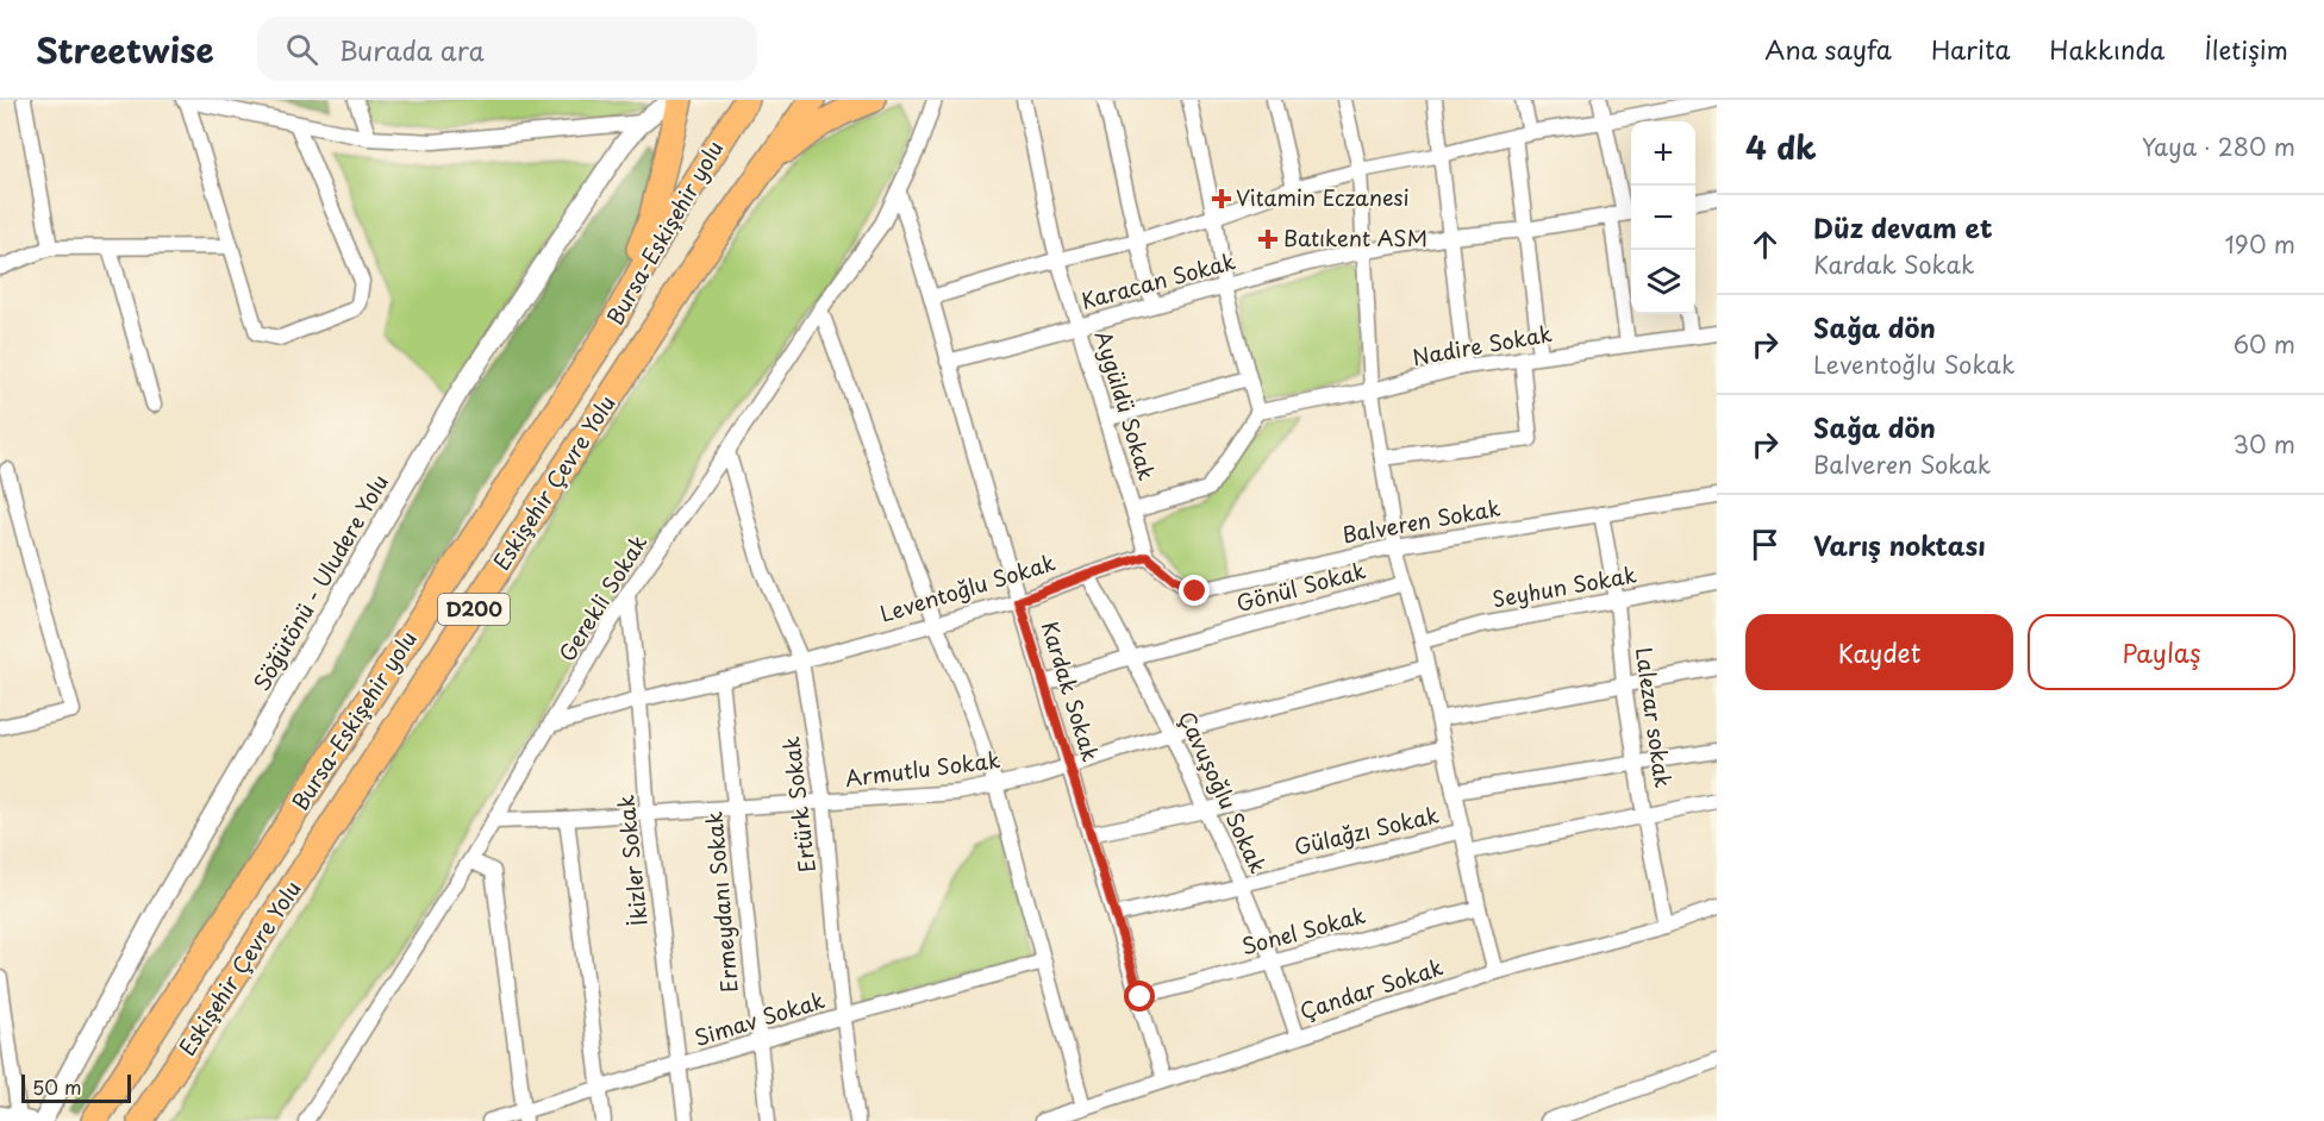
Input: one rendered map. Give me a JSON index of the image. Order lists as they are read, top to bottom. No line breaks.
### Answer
{"streets":{"highway":["Bursa-Eskişehir yolu","Eskişehir Çevre Yolu","D200"],"street":["Karacan Sokak","Nadire Sokak","Aygüldü Sokak","Balveren Sokak","Söğütönü - Uludere Yolu","Gönül Sokak","Seyhun Sokak","Leventoğlu Sokak","Gerekli Sokak","Kardak Sokak","Lalezar sokak","Armutlu Sokak","Çavuşoğlu Sokak","Ertürk Sokak","Gülağzı Sokak","İkizler Sokak","Ermeydanı Sokak","Sonel Sokak","Çandar Sokak","Simav Sokak"]},"crossings":[["Karacan Sokak","Aygüldü Sokak"],["Karacan Sokak","Kardak Sokak"],["Aygüldü Sokak","Balveren Sokak"],["Aygüldü Sokak","Leventoğlu Sokak"],["Balveren Sokak","Leventoğlu Sokak"],["Balveren Sokak","Lalezar sokak"],["Gönül Sokak","Kardak Sokak"],["Gönül Sokak","Çavuşoğlu Sokak"],["Seyhun Sokak","Lalezar sokak"],["Leventoğlu Sokak","Kardak Sokak"],["Leventoğlu Sokak","Çavuşoğlu Sokak"],["Leventoğlu Sokak","Ertürk Sokak"],["Leventoğlu Sokak","Ermeydanı Sokak"],["Gerekli Sokak","Kardak Sokak"],["Gerekli Sokak","Armutlu Sokak"],["Gerekli Sokak","Ertürk Sokak"],["Gerekli Sokak","İkizler Sokak"],["Kardak Sokak","Armutlu Sokak"],["Kardak Sokak","Gülağzı Sokak"],["Kardak Sokak","Sonel Sokak"],["Kardak Sokak","Çandar Sokak"],["Lalezar sokak","Çandar Sokak"],["Armutlu Sokak","Çavuşoğlu Sokak"],["Armutlu Sokak","Ertürk Sokak"],["Armutlu Sokak","İkizler Sokak"],["Armutlu Sokak","Ermeydanı Sokak"],["Çavuşoğlu Sokak","Gülağzı Sokak"],["Çavuşoğlu Sokak","Sonel Sokak"],["Çavuşoğlu Sokak","Çandar Sokak"],["Ertürk Sokak","Simav Sokak"],["İkizler Sokak","Simav Sokak"],["Ermeydanı Sokak","Simav Sokak"]],"places":{"health":["Vitamin Eczanesi","Batıkent ASM"]},"scale_bar":"50 m","page":{"header":"Streetwise","search":"Burada ara","nav":["Ana sayfa","Harita","Hakkında","İletişim"],"heading":["4 dk","Yaya · 280 m"],"map_buttons":["+","−"],"list":[["Düz devam et","Kardak Sokak","190 m"],["Sağa dön","Leventoğlu Sokak","60 m"],["Sağa dön","Balveren Sokak","30 m"],"Varış noktası"],"buttons":["Kaydet","Paylaş"],"scale":"50 m"}}
